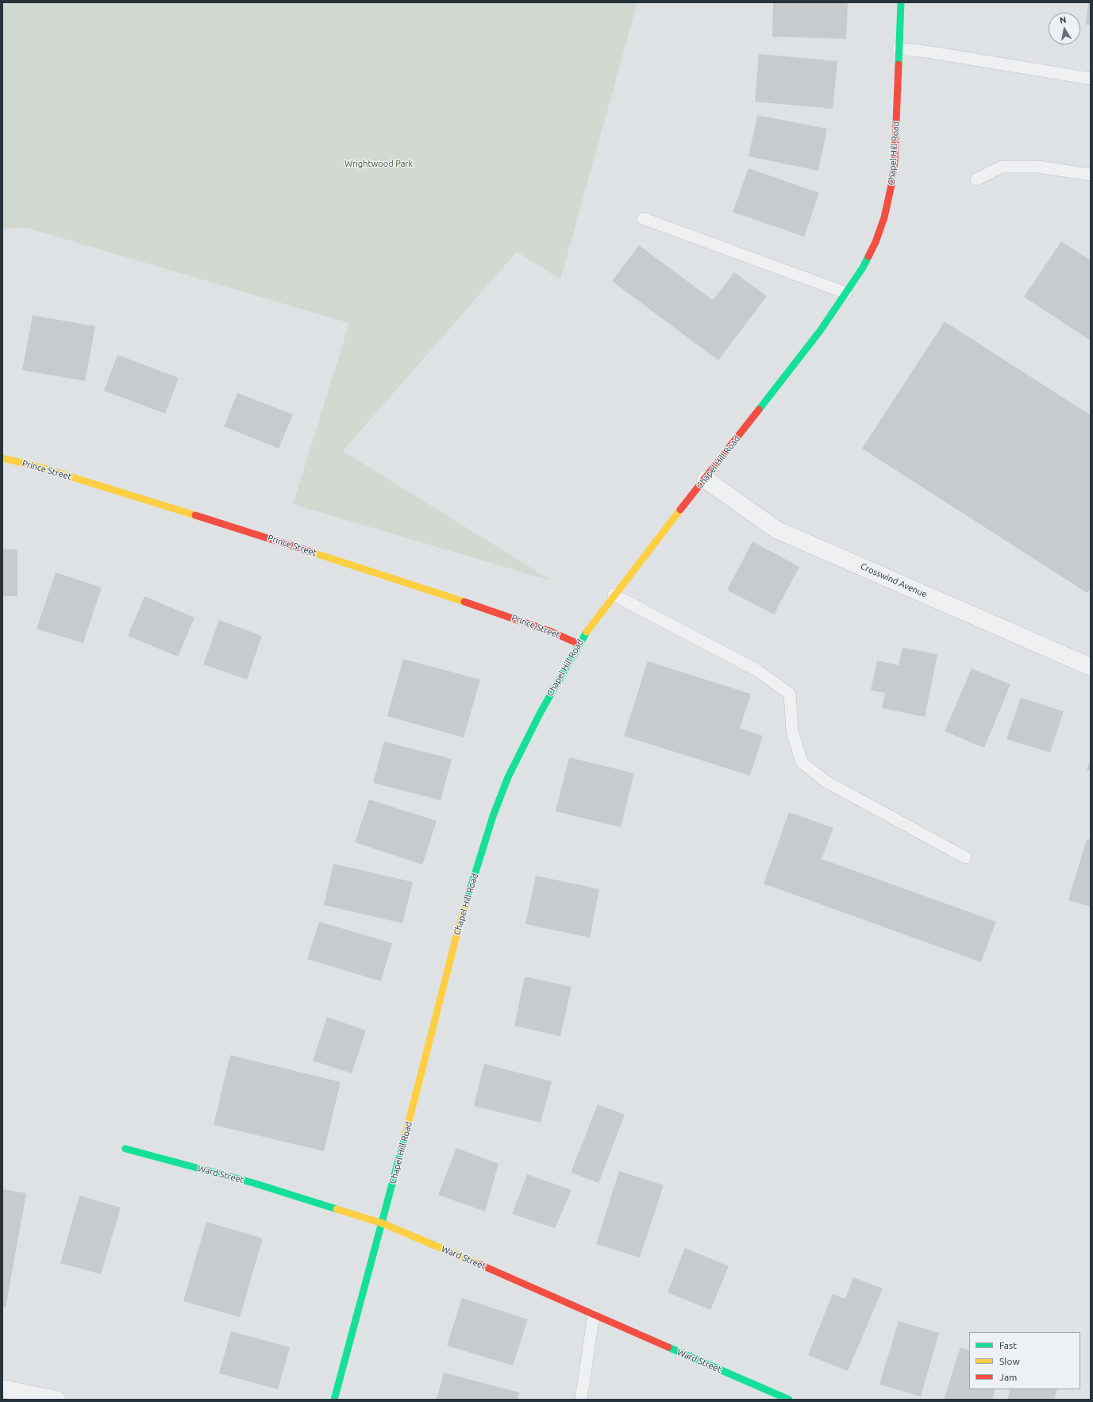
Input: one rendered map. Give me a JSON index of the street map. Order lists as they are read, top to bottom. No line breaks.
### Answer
{"streets":{"street":["Chapel Hill Road","Prince Street","Crosswind Avenue","Ward Street"]},"crossings":[["Chapel Hill Road","Prince Street"],["Chapel Hill Road","Crosswind Avenue"],["Chapel Hill Road","Ward Street"]],"parks":["Wrightwood Park"],"legend":["Fast","Slow","Jam"],"north":"top"}
